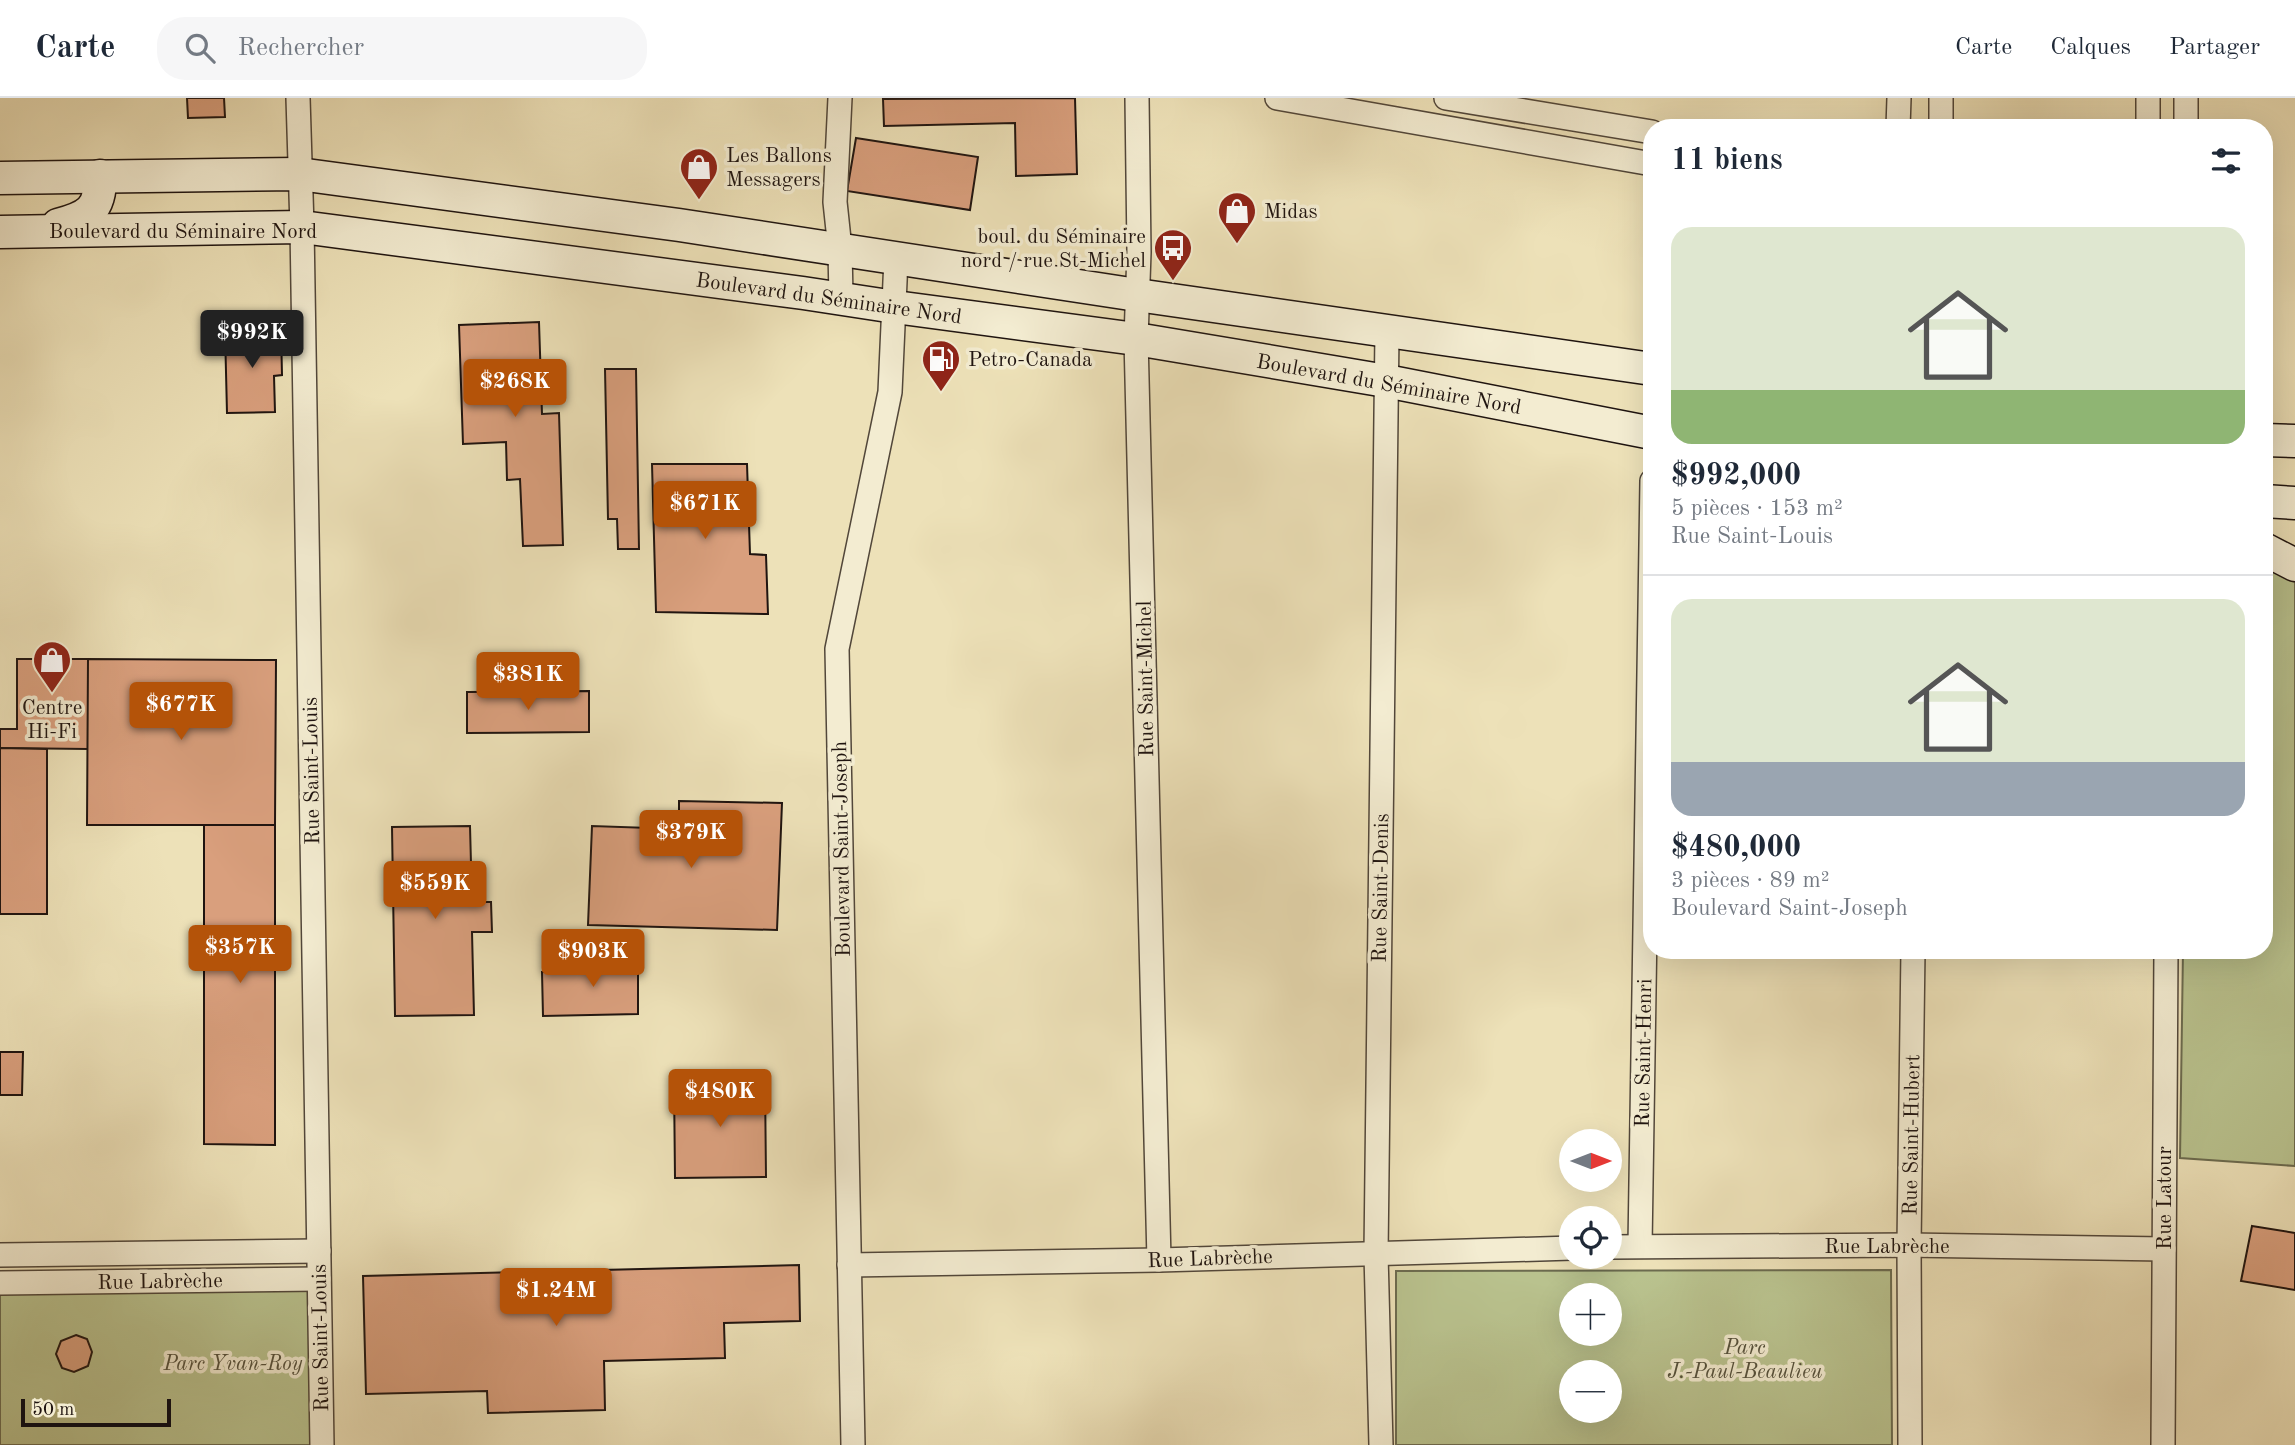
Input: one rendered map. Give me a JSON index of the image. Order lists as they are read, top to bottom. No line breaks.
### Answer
{"streets":{"main road":["Boulevard du Séminaire Nord"],"street":["Rue Saint-Michel","Rue Saint-Louis","Boulevard Saint-Joseph","Rue Saint-Denis","Rue Saint-Henri","Rue Saint-Hubert","Rue Latour","Rue Labrèche"]},"crossings":[["Boulevard du Séminaire Nord","Rue Saint-Michel"],["Boulevard du Séminaire Nord","Rue Saint-Louis"],["Boulevard du Séminaire Nord","Boulevard Saint-Joseph"],["Boulevard du Séminaire Nord","Rue Saint-Denis"],["Rue Saint-Michel","Rue Labrèche"],["Rue Saint-Louis","Rue Labrèche"],["Boulevard Saint-Joseph","Rue Labrèche"],["Rue Saint-Denis","Rue Labrèche"],["Rue Saint-Henri","Rue Labrèche"],["Rue Saint-Hubert","Rue Labrèche"],["Rue Latour","Rue Labrèche"]],"parks":["Parc J.-Paul-Beaulieu","Parc Yvan-Roy"],"places":{"shop":["Les Ballons Messagers","Midas","Centre Hi-Fi"],"bus stop":["boul. du Séminaire nord / rue St-Michel"],"fuel station":["Petro-Canada"]},"scale_bar":"50 m","north":"right","page":{"header":"Carte","search":"Rechercher","nav":["Carte","Calques","Partager"],"heading":"11 biens","list":[{"name":"$992,000","note":"5 pièces · 153 m² · Rue Saint-Louis"},{"name":"$480,000","note":"3 pièces · 89 m² · Boulevard Saint-Joseph"}],"price":["$992K","$268K","$671K","$381K","$677K","$379K","$559K","$357K","$903K","$480K","$1.24M"],"map_buttons":["+","−"],"scale":"50 m"}}
